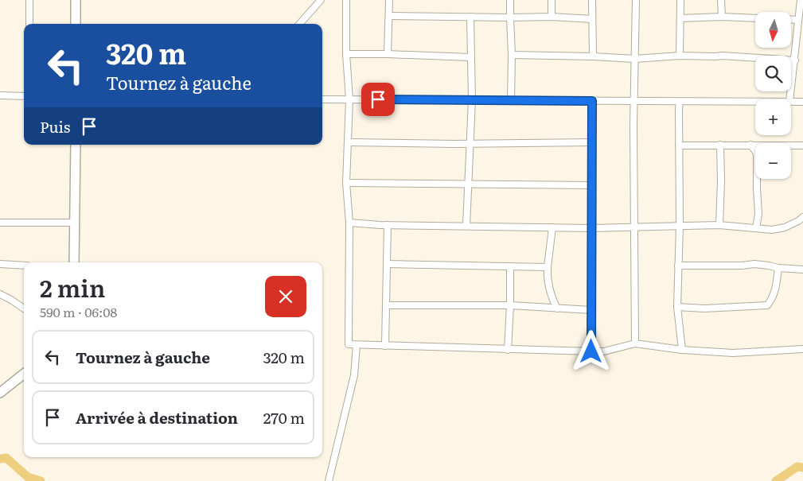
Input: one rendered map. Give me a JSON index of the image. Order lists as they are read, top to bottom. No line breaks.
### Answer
{"north":"bottom","page":{"map_buttons":["+","−"],"turn":["320 m","Tournez à gauche"],"then":"Puis","heading":["2 min","590 m · 06:08"],"list":[{"name":"Tournez à gauche","value":"320 m"},{"name":"Arrivée à destination","value":"270 m"}]}}
